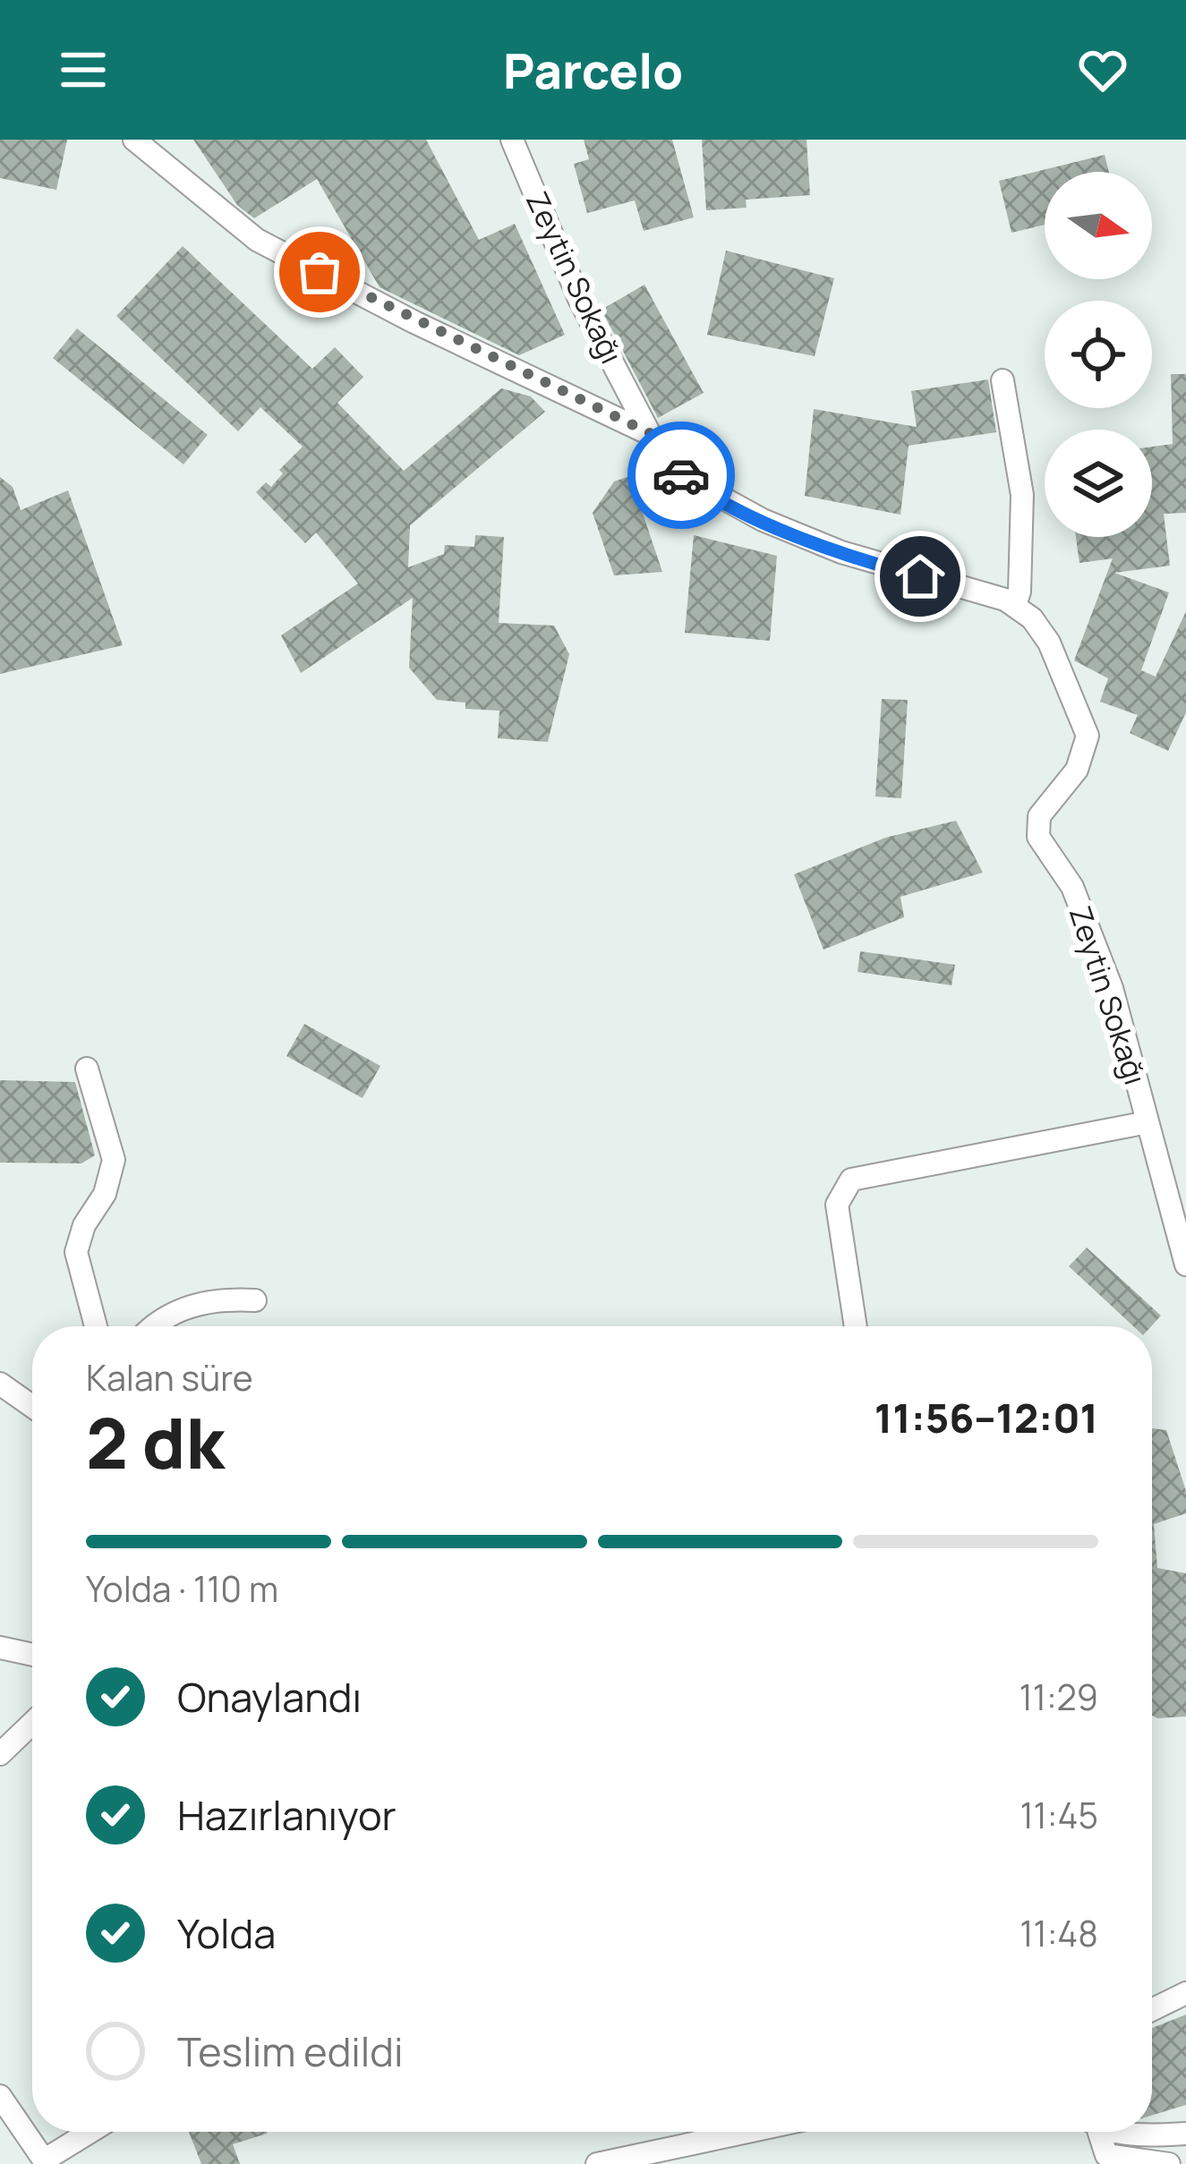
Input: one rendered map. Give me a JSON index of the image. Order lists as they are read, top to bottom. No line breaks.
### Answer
{"streets":{"street":["Zeytin Sokağı"]},"north":"right","page":{"header":"Parcelo","heading":["2 dk","Kalan süre","11:56–12:01"],"bar":"Yolda · 110 m","list":[["Onaylandı","11:29"],["Hazırlanıyor","11:45"],["Yolda","11:48"],"Teslim edildi"]}}
